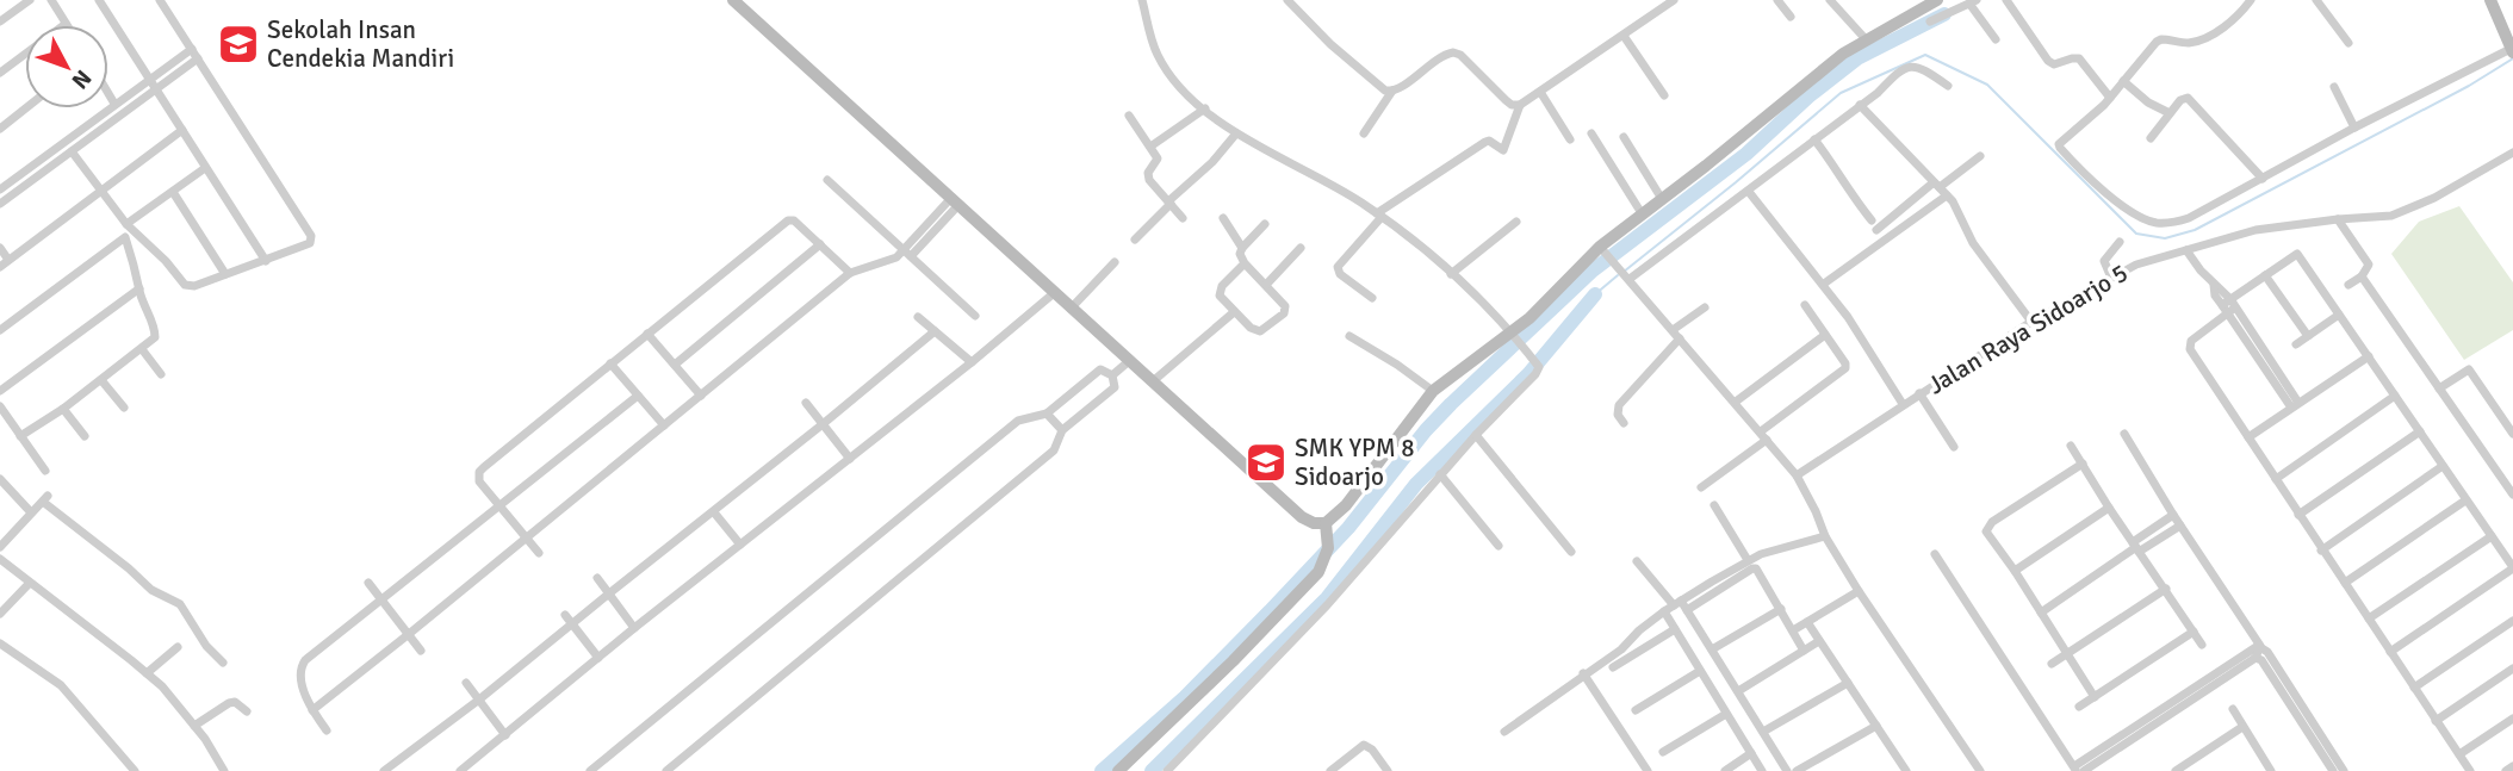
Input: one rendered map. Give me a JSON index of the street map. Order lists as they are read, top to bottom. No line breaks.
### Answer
{"streets":{"street":["Jalan Raya Sidoarjo 5"]},"places":{"school or university":["Sekolah Insan Cendekia Mandiri","SMK YPM 8 Sidoarjo"]},"north":"bottom right"}
